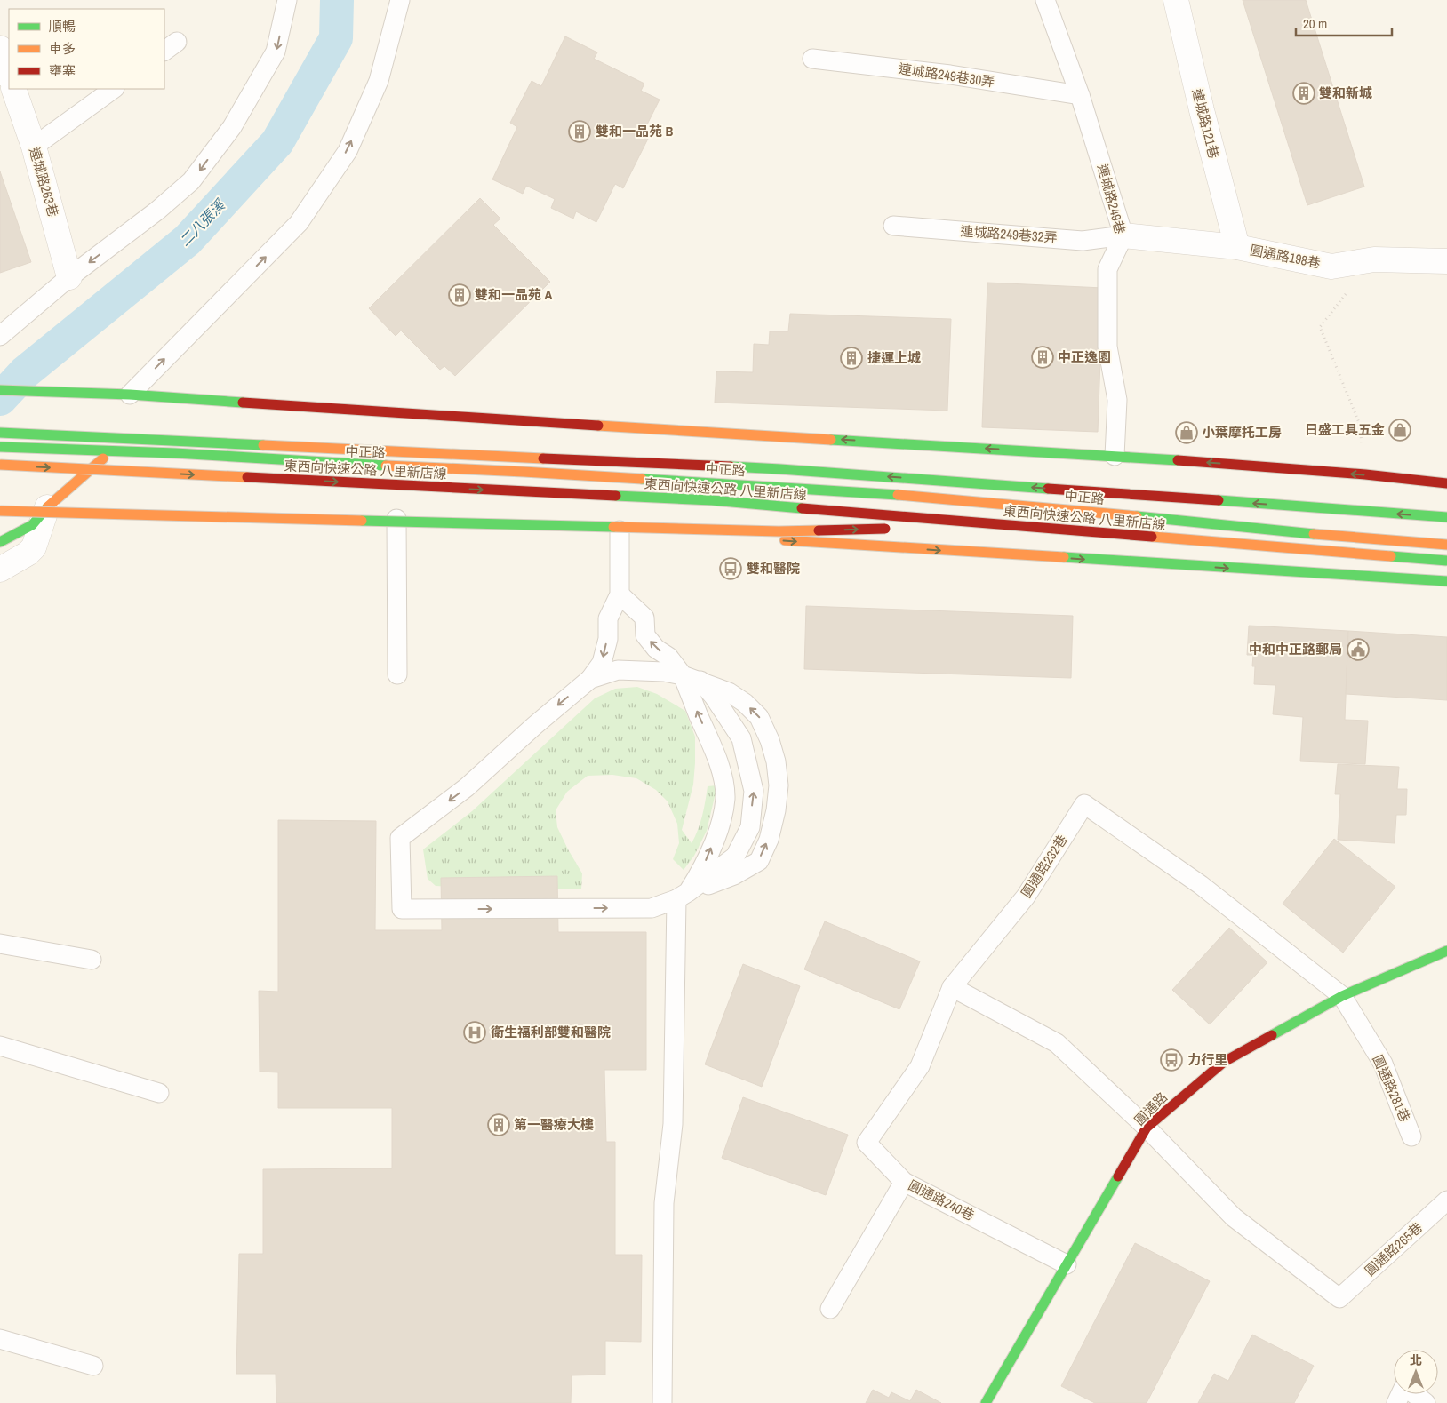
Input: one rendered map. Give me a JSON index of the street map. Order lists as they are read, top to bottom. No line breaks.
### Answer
{"streets":{"main road":["中正路","東西向快速公路 八里新店線","圓通路"],"street":["連城路121巷","連城路263巷","圓通路198巷"],"lane":["連城路249巷30弄","連城路249巷","連城路249巷32弄","圓通路232巷","圓通路281巷","圓通路240巷","圓通路265巷"]},"crossings":[["連城路249巷30弄","連城路249巷"],["連城路121巷","圓通路198巷"],["連城路249巷","連城路249巷32弄"],["連城路249巷","圓通路198巷"],["連城路249巷32弄","圓通路198巷"],["圓通路232巷","圓通路281巷"],["圓通路232巷","圓通路"],["圓通路232巷","圓通路240巷"],["圓通路281巷","圓通路"],["圓通路","圓通路240巷"],["圓通路","圓通路265巷"]],"water":["二八張溪"],"places":{"building":["雙和新城","雙和一品苑 B","雙和一品苑 A","中正逸園","捷運上城","第一醫療大樓"],"shop":["日盛工具五金","小葉摩托工房"],"bus stop":["雙和醫院","力行里"],"public building":["中和中正路郵局"],"hospital":["衛生福利部雙和醫院"]},"legend":["順暢","車多","壅塞"],"scale_bar":"20 m","north":"top"}
